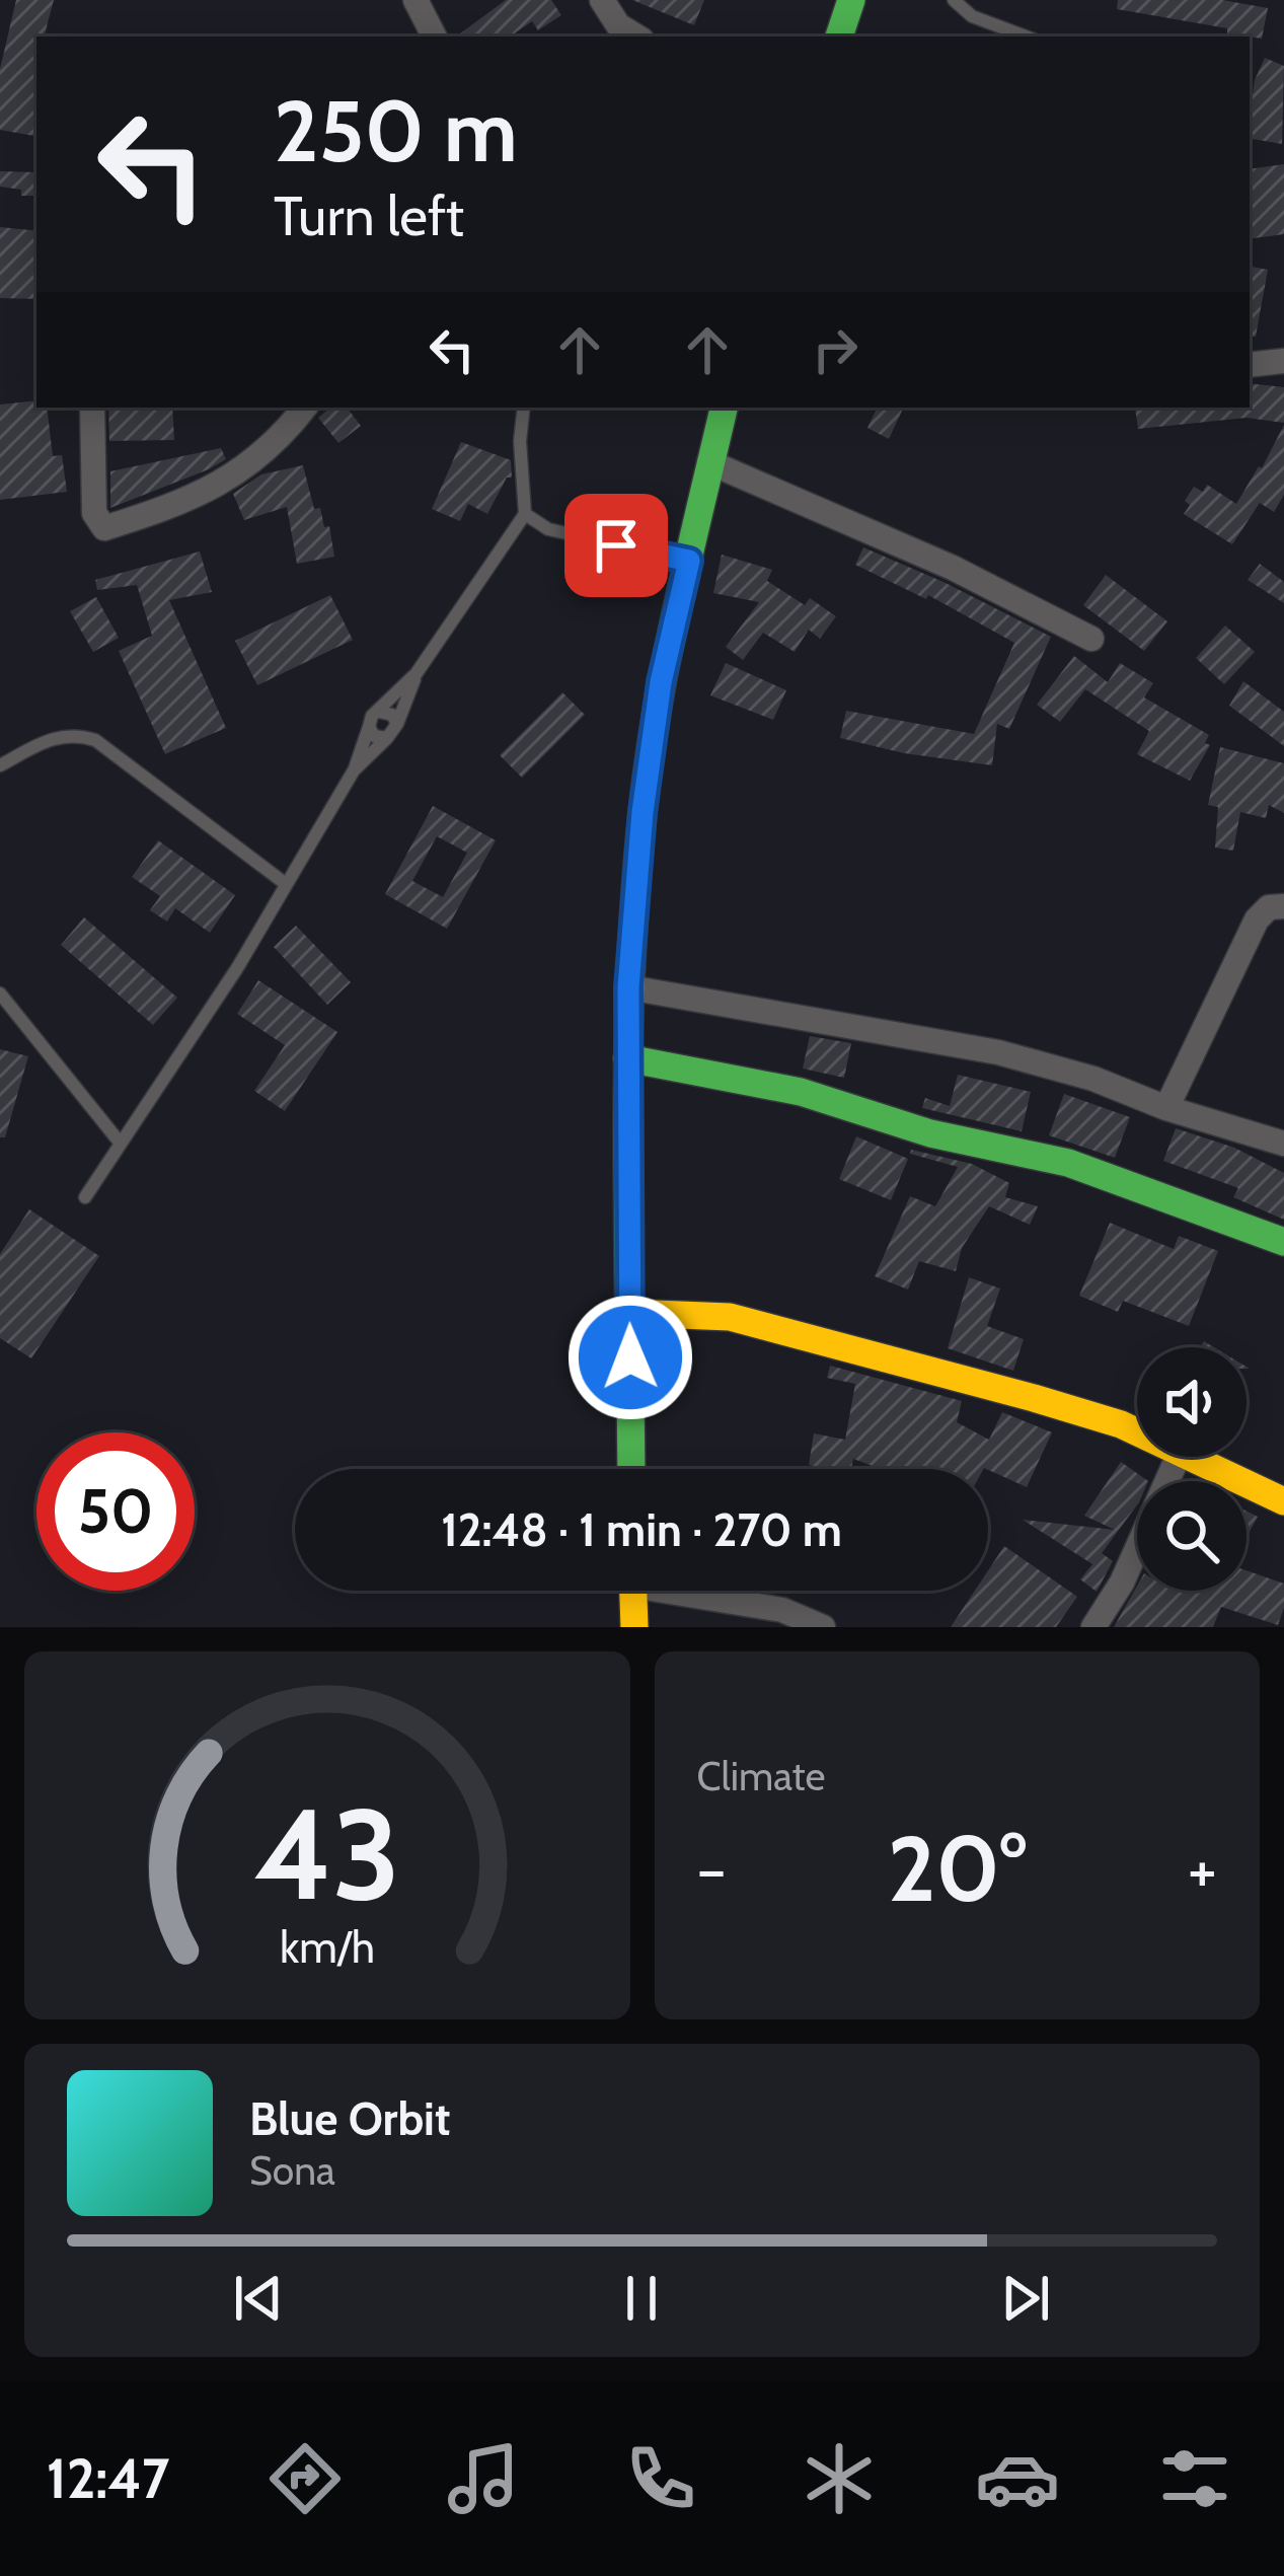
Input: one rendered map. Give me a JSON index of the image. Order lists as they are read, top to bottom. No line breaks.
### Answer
{"page":{"turn":["250 m","Turn left"],"limit":"50","trip":"12:48 · 1 min · 270 m","tile":"Climate","heat":["−","20°","+"],"song":["Blue Orbit","Sona"],"tabs":"12:47","gauge":["43","km/h"]}}
